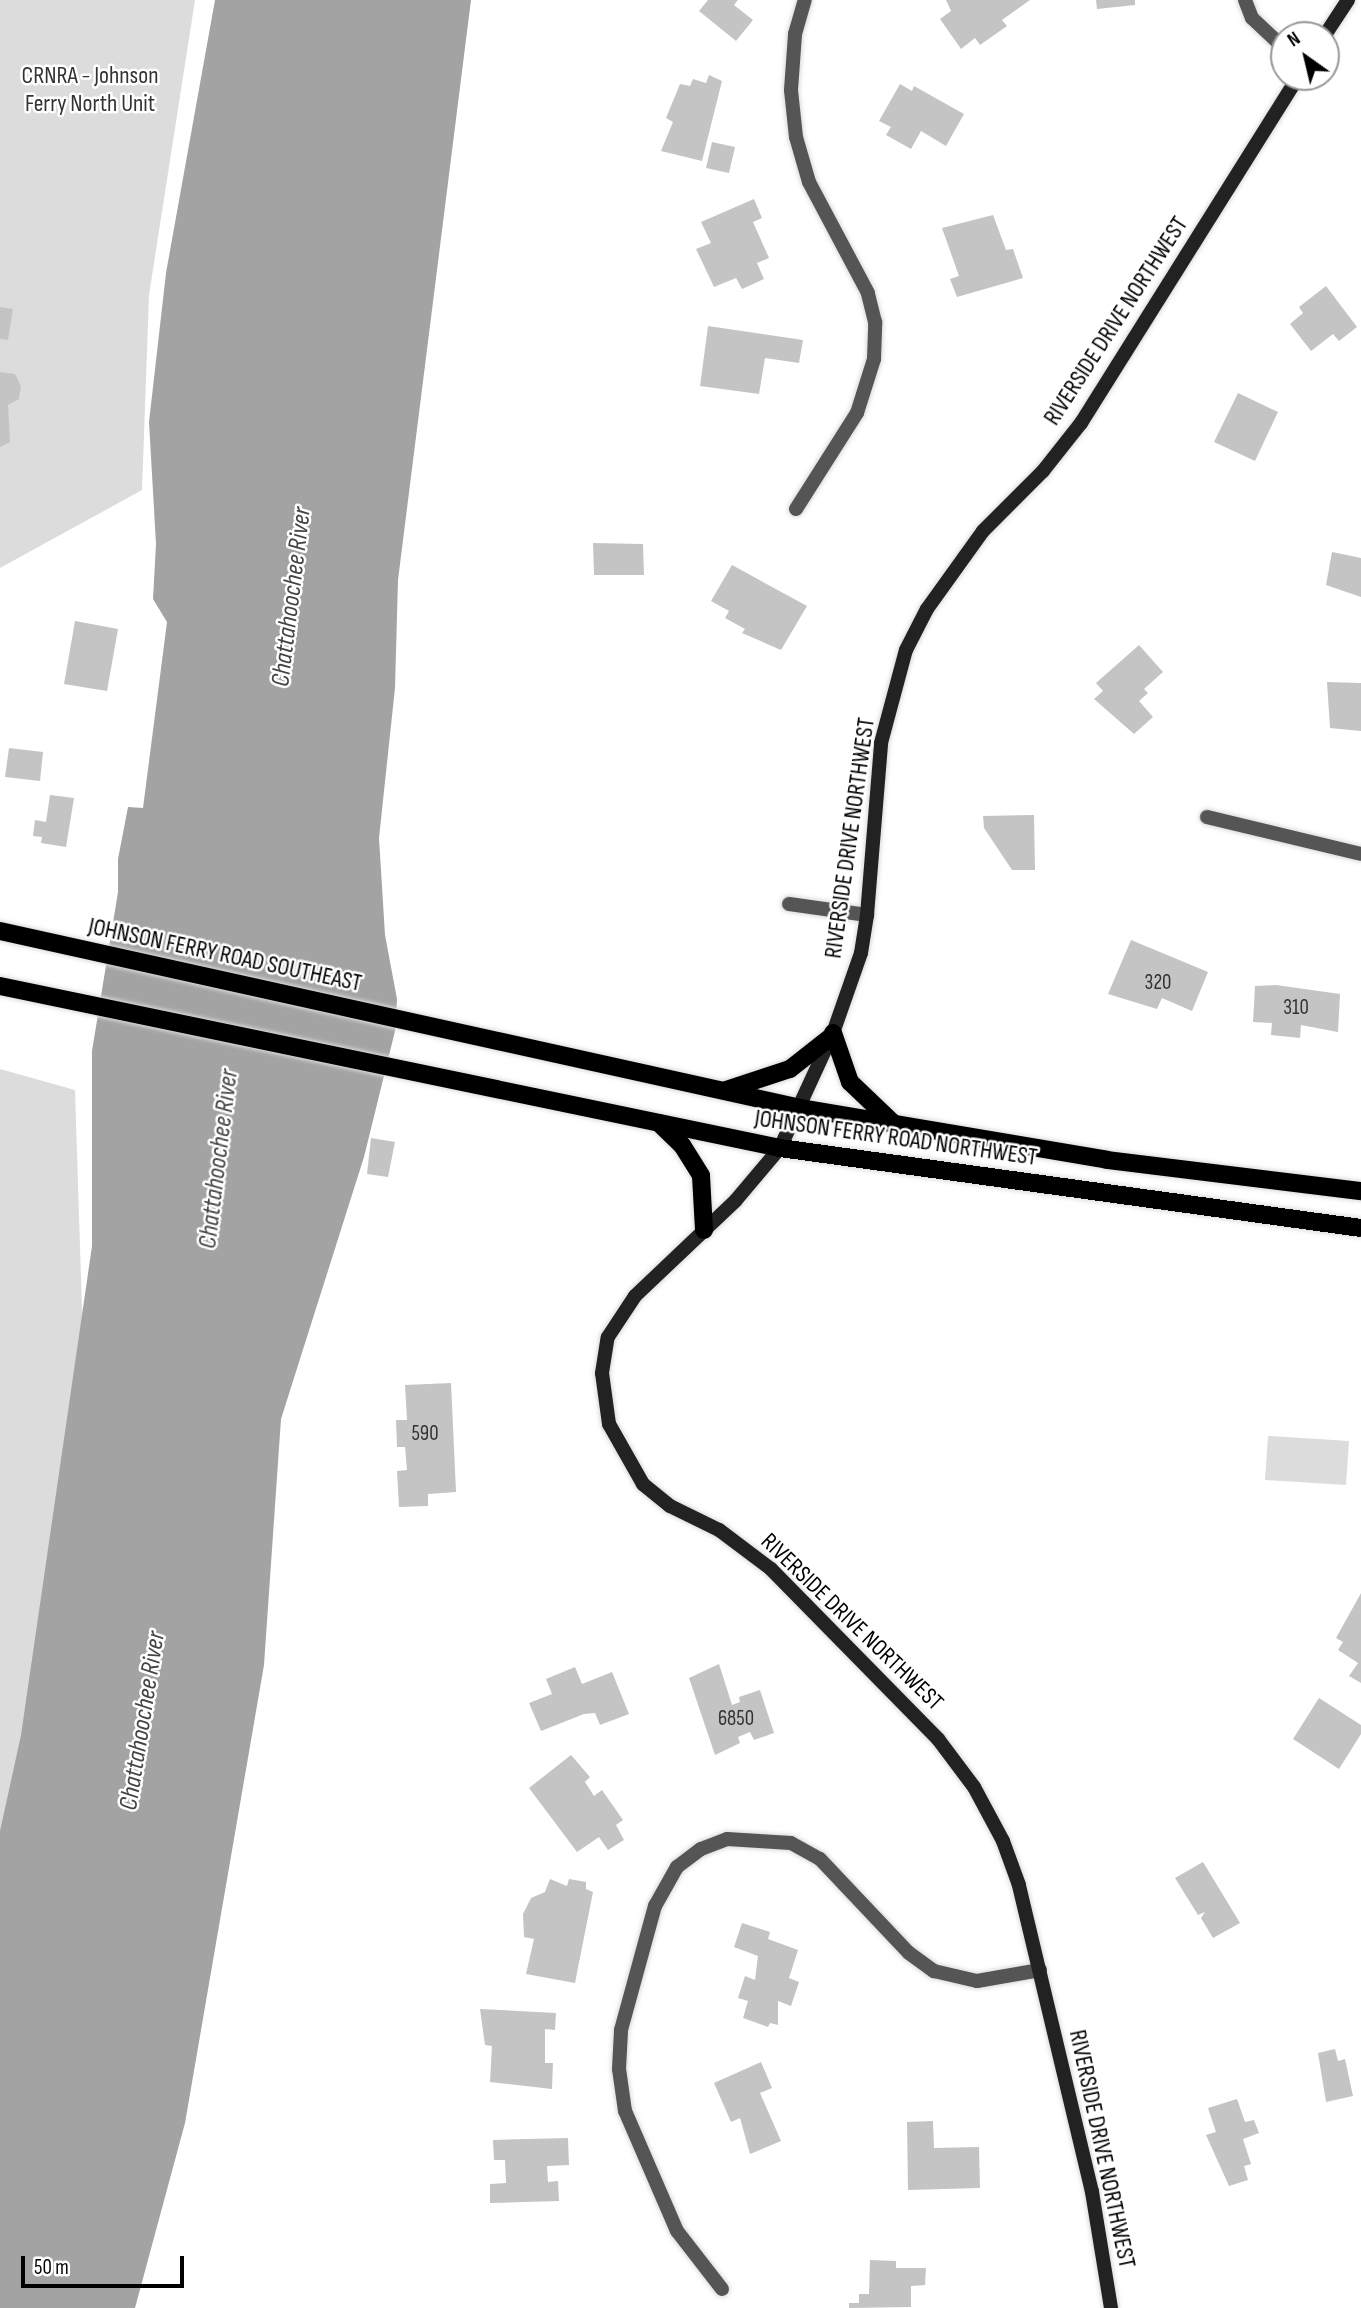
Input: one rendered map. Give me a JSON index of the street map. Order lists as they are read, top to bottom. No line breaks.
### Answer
{"streets":{"main road":["JOHNSON FERRY ROAD SOUTHEAST","JOHNSON FERRY ROAD NORTHWEST"],"street":["RIVERSIDE DRIVE NORTHWEST"]},"crossings":[["RIVERSIDE DRIVE NORTHWEST","JOHNSON FERRY ROAD NORTHWEST"],["JOHNSON FERRY ROAD SOUTHEAST","JOHNSON FERRY ROAD NORTHWEST"]],"water":["Chattahoochee River"],"parks":["CRNRA - Johnson Ferry North Unit"],"house_numbers":["320","310","590","6850"],"scale_bar":"50 m","north":"top left"}
